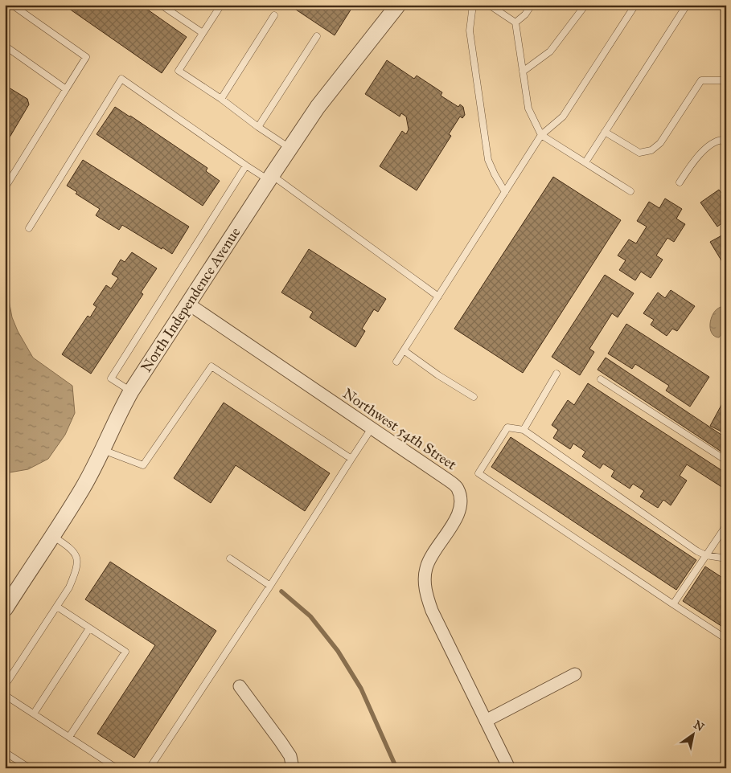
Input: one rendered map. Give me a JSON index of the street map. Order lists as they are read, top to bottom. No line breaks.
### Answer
{"streets":{"street":["North Independence Avenue","Northwest 54th Street"]},"crossings":[["North Independence Avenue","Northwest 54th Street"]],"north":"top right"}
